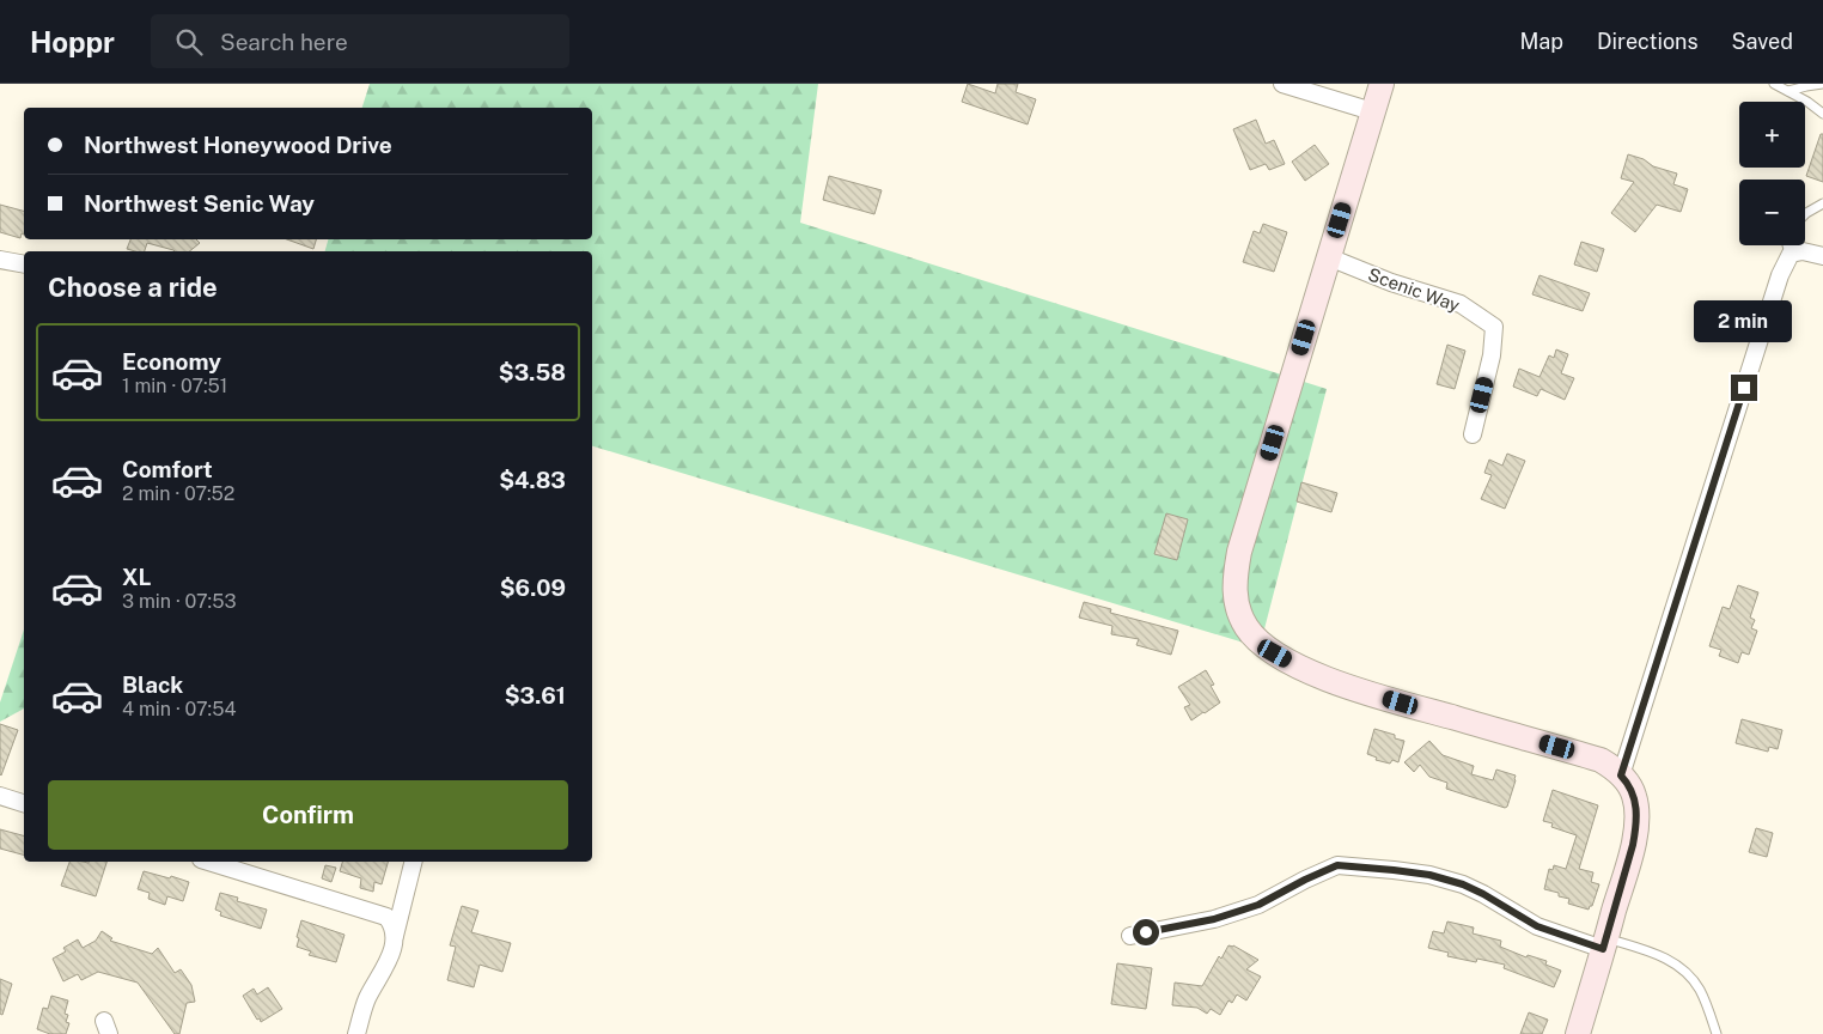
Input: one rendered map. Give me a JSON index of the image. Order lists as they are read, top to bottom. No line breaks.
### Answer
{"streets":{"street":["Scenic Way"]},"page":{"header":"Hoppr","search":"Search here","nav":["Map","Directions","Saved"],"map_buttons":["+","−"],"banner":["Northwest Honeywood Drive","Northwest Senic Way"],"heading":"Choose a ride","bubble":"2 min","list":[{"name":"Economy","note":"1 min · 07:51","value":"$3.58"},{"name":"Comfort","note":"2 min · 07:52","value":"$4.83"},{"name":"XL","note":"3 min · 07:53","value":"$6.09"},{"name":"Black","note":"4 min · 07:54","value":"$3.61"}],"buttons":"Confirm"}}
